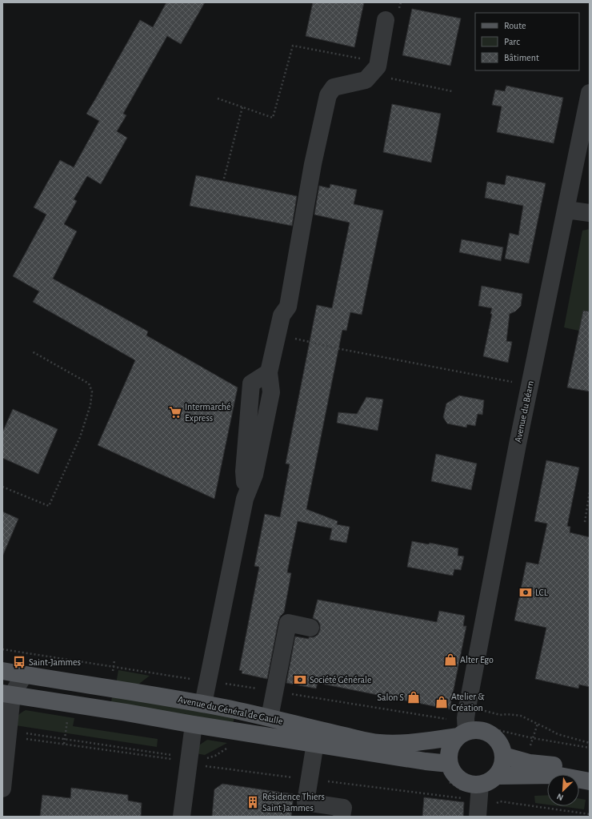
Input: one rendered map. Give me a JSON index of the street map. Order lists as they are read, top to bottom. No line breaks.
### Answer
{"streets":{"main road":["Avenue du Général de Gaulle"],"street":["Avenue du Béarn"]},"crossings":[["Avenue du Béarn","Avenue du Général de Gaulle"]],"places":{"supermarket":["Intermarché Express"],"bank":["LCL","Société Générale"],"shop":["Alter Ego","Salon S","Atelier & Création"],"bus stop":["Saint-Jammes"],"building":["Résidence Thiers Saint Jammes"]},"legend":["Route","Parc","Bâtiment"],"north":"bottom left"}
